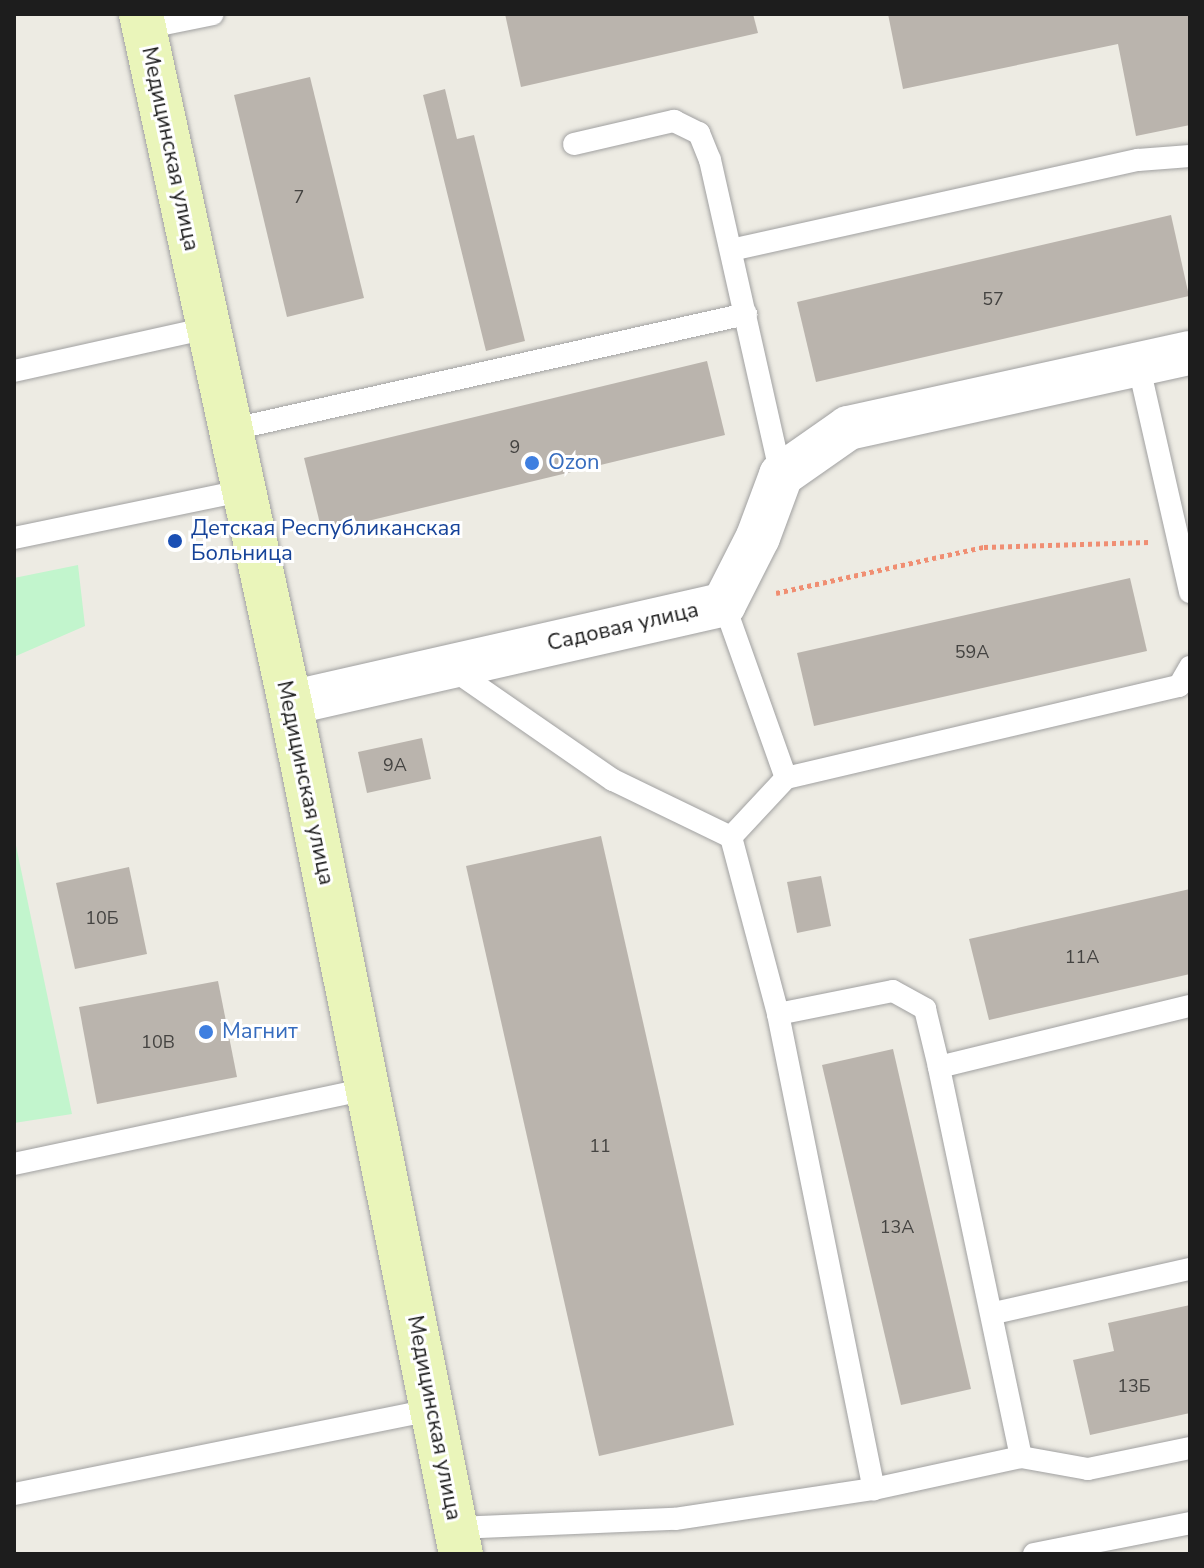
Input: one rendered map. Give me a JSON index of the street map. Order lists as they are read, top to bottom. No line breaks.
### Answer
{"streets":{"main road":["Медицинская улица"],"street":["Садовая улица"]},"crossings":[["Медицинская улица","Садовая улица"]],"places":["Ozon","Детская Республиканская Больница","Магнит"],"house_numbers":["7","57","9","59А","9А","10Б","11А","10В","11","13А","13Б"]}
